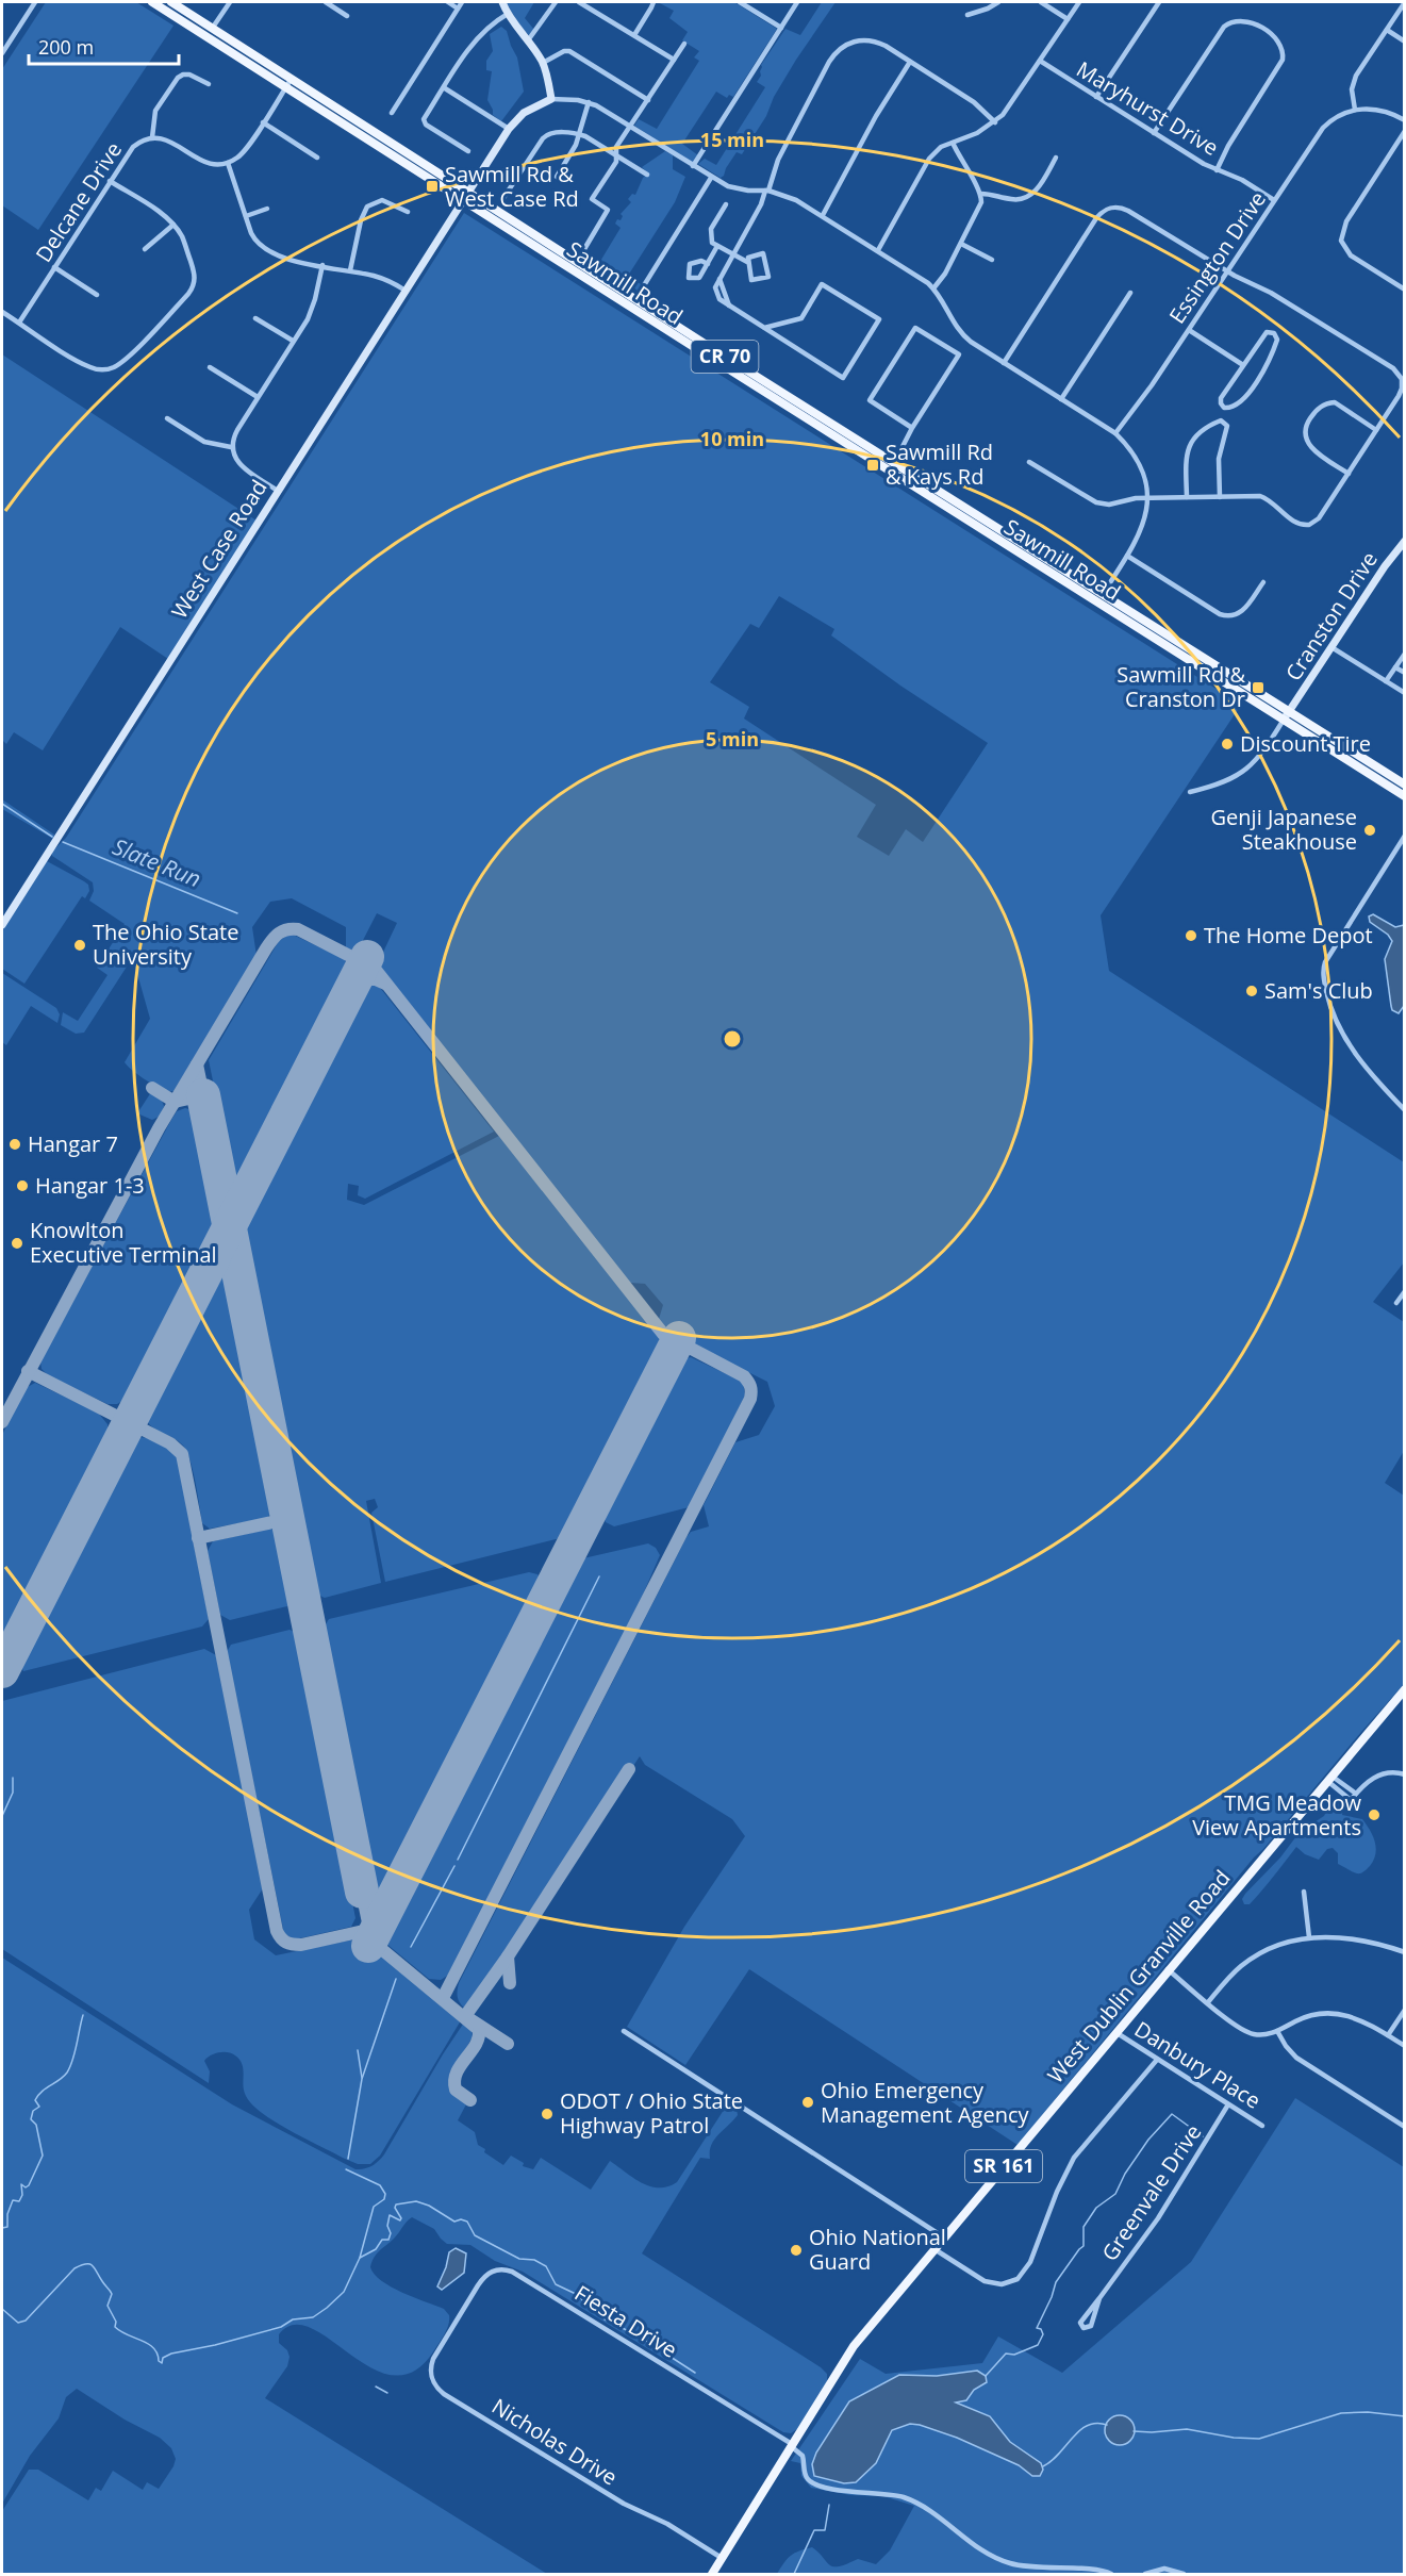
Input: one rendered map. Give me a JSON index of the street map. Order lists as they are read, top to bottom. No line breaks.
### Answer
{"streets":{"main road":["Sawmill Road","CR 70","West Case Road","Cranston Drive","West Dublin Granville Road","SR 161"],"street":["Maryhurst Drive","Delcane Drive","Essington Drive","Danbury Place","Greenvale Drive","Fiesta Drive","Nicholas Drive"]},"crossings":[["Maryhurst Drive","Essington Drive"],["Sawmill Road","West Case Road"],["Sawmill Road","Cranston Drive"],["West Dublin Granville Road","Danbury Place"],["West Dublin Granville Road","Fiesta Drive"],["West Dublin Granville Road","Nicholas Drive"],["Danbury Place","Greenvale Drive"],["Fiesta Drive","Nicholas Drive"]],"water":["Slate Run"],"places":{"transit":["Sawmill Rd & West Case Rd","Sawmill Rd & Kays Rd","Sawmill Rd & Cranston Dr"],"other":["Discount Tire","Genji Japanese Steakhouse","The Home Depot","The Ohio State University","Sam's Club","Hangar 7","Hangar 1-3","Knowlton Executive Terminal","TMG Meadow View Apartments","Ohio Emergency Management Agency","ODOT / Ohio State Highway Patrol","Ohio National Guard"]},"scale_bar":"200 m","rings":["15 min","10 min","5 min"]}
